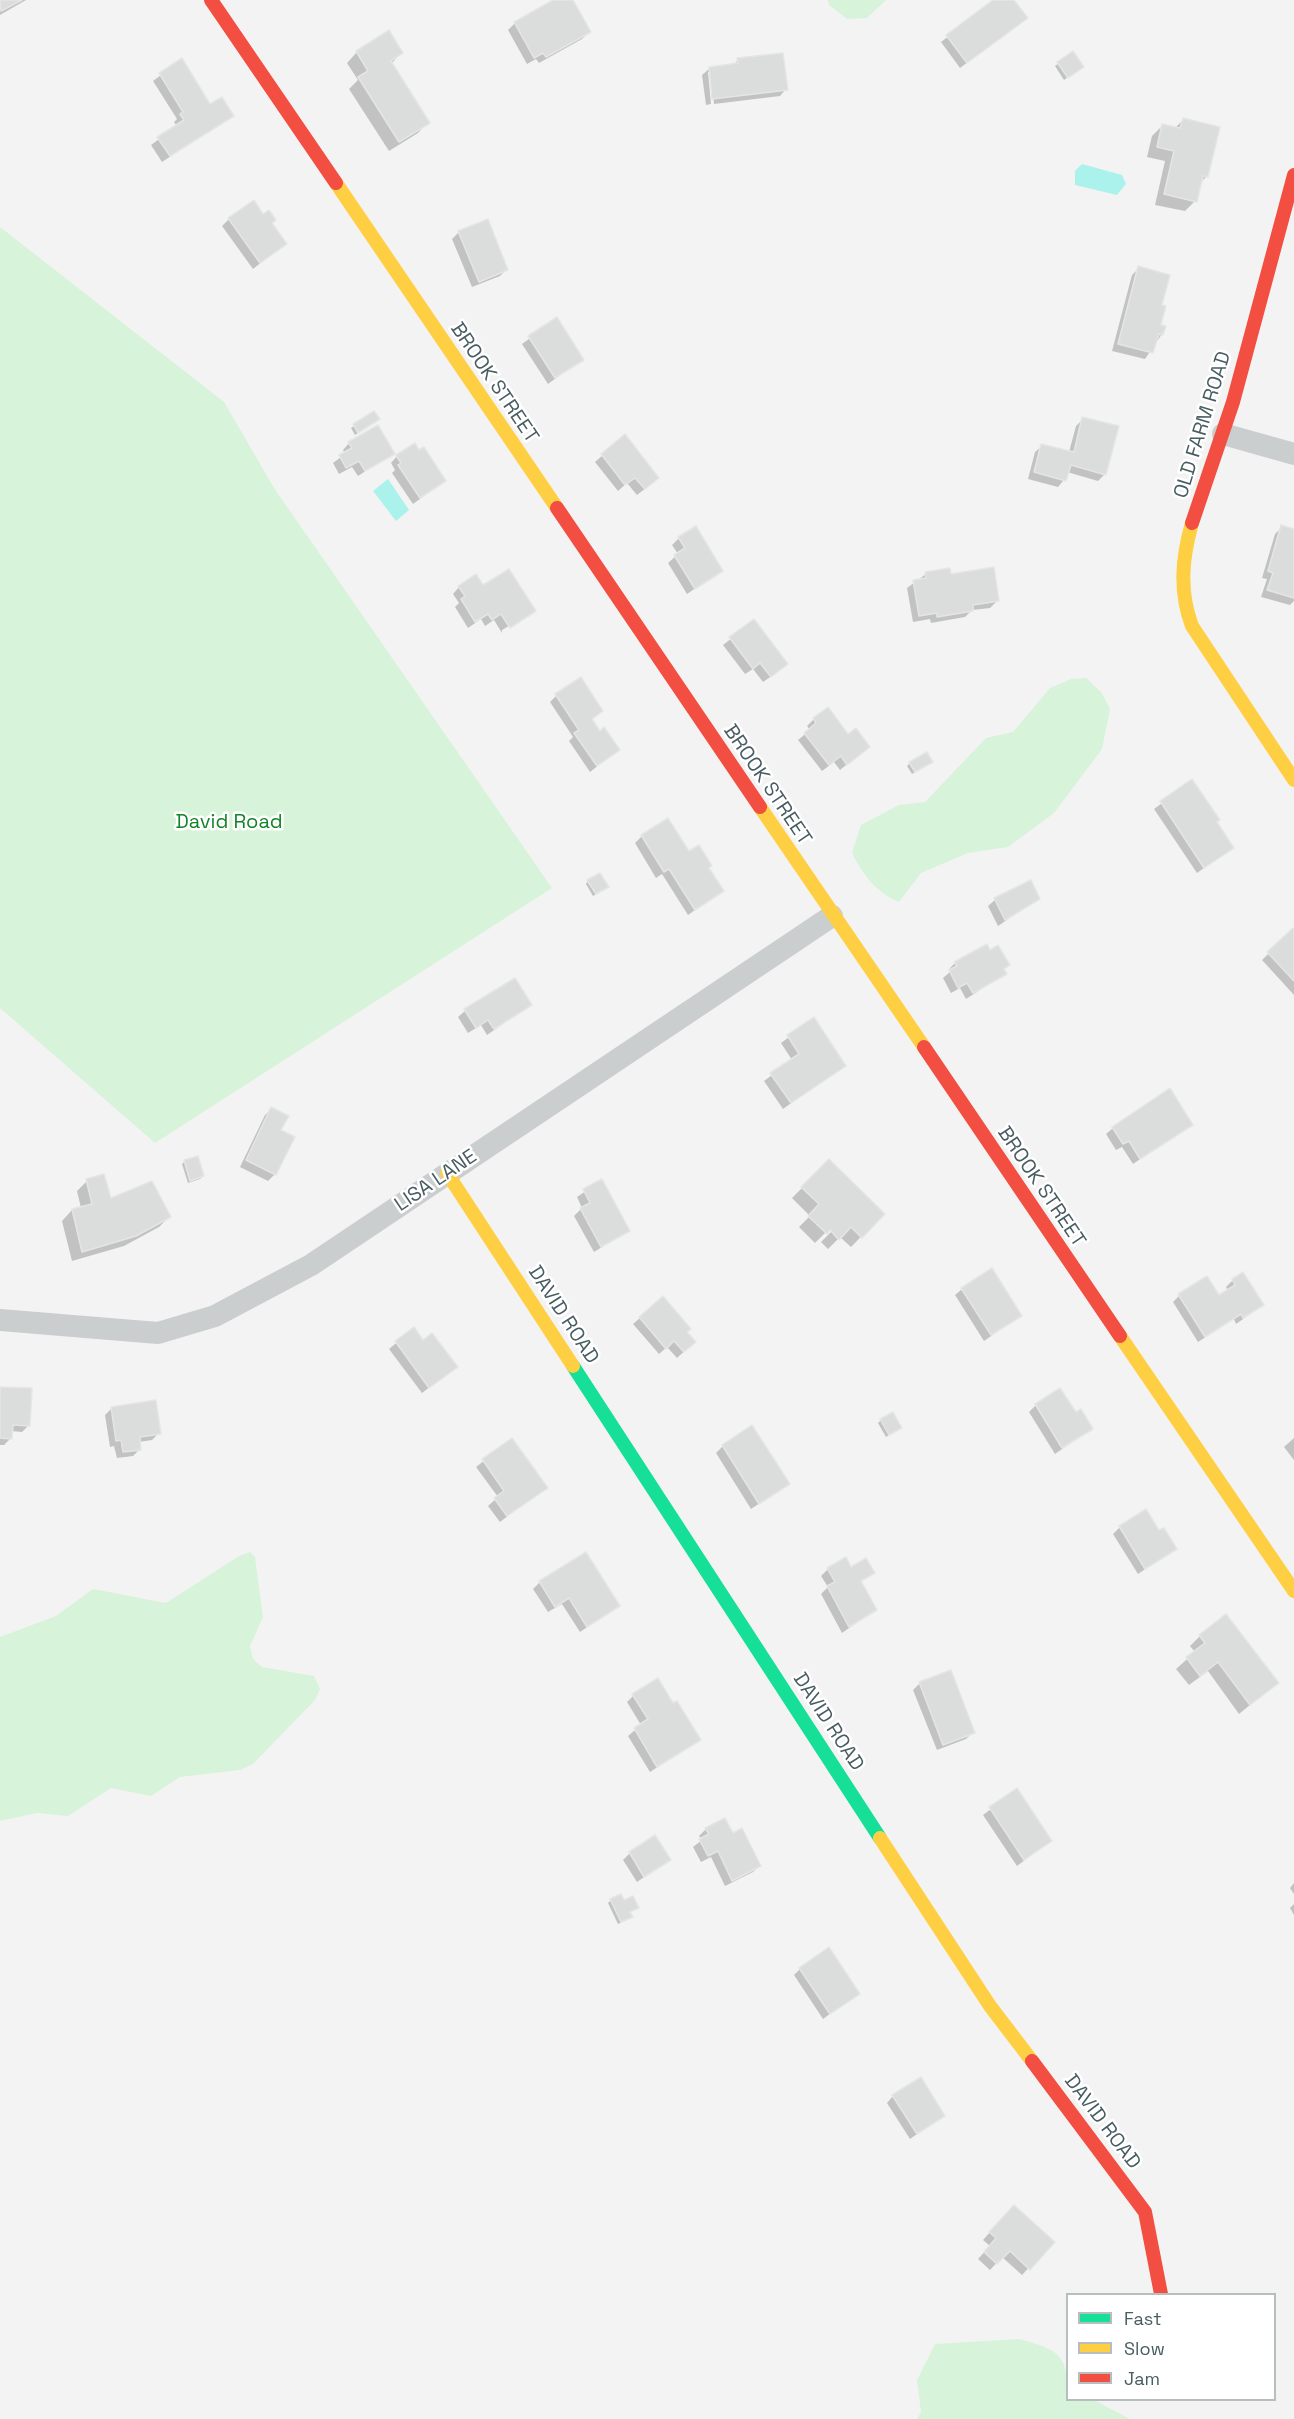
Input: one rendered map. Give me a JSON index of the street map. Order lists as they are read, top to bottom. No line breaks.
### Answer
{"streets":{"street":["BROOK STREET","OLD FARM ROAD","LISA LANE","DAVID ROAD"]},"crossings":[["BROOK STREET","LISA LANE"],["LISA LANE","DAVID ROAD"]],"parks":["David Road"],"legend":["Fast","Slow","Jam"]}
